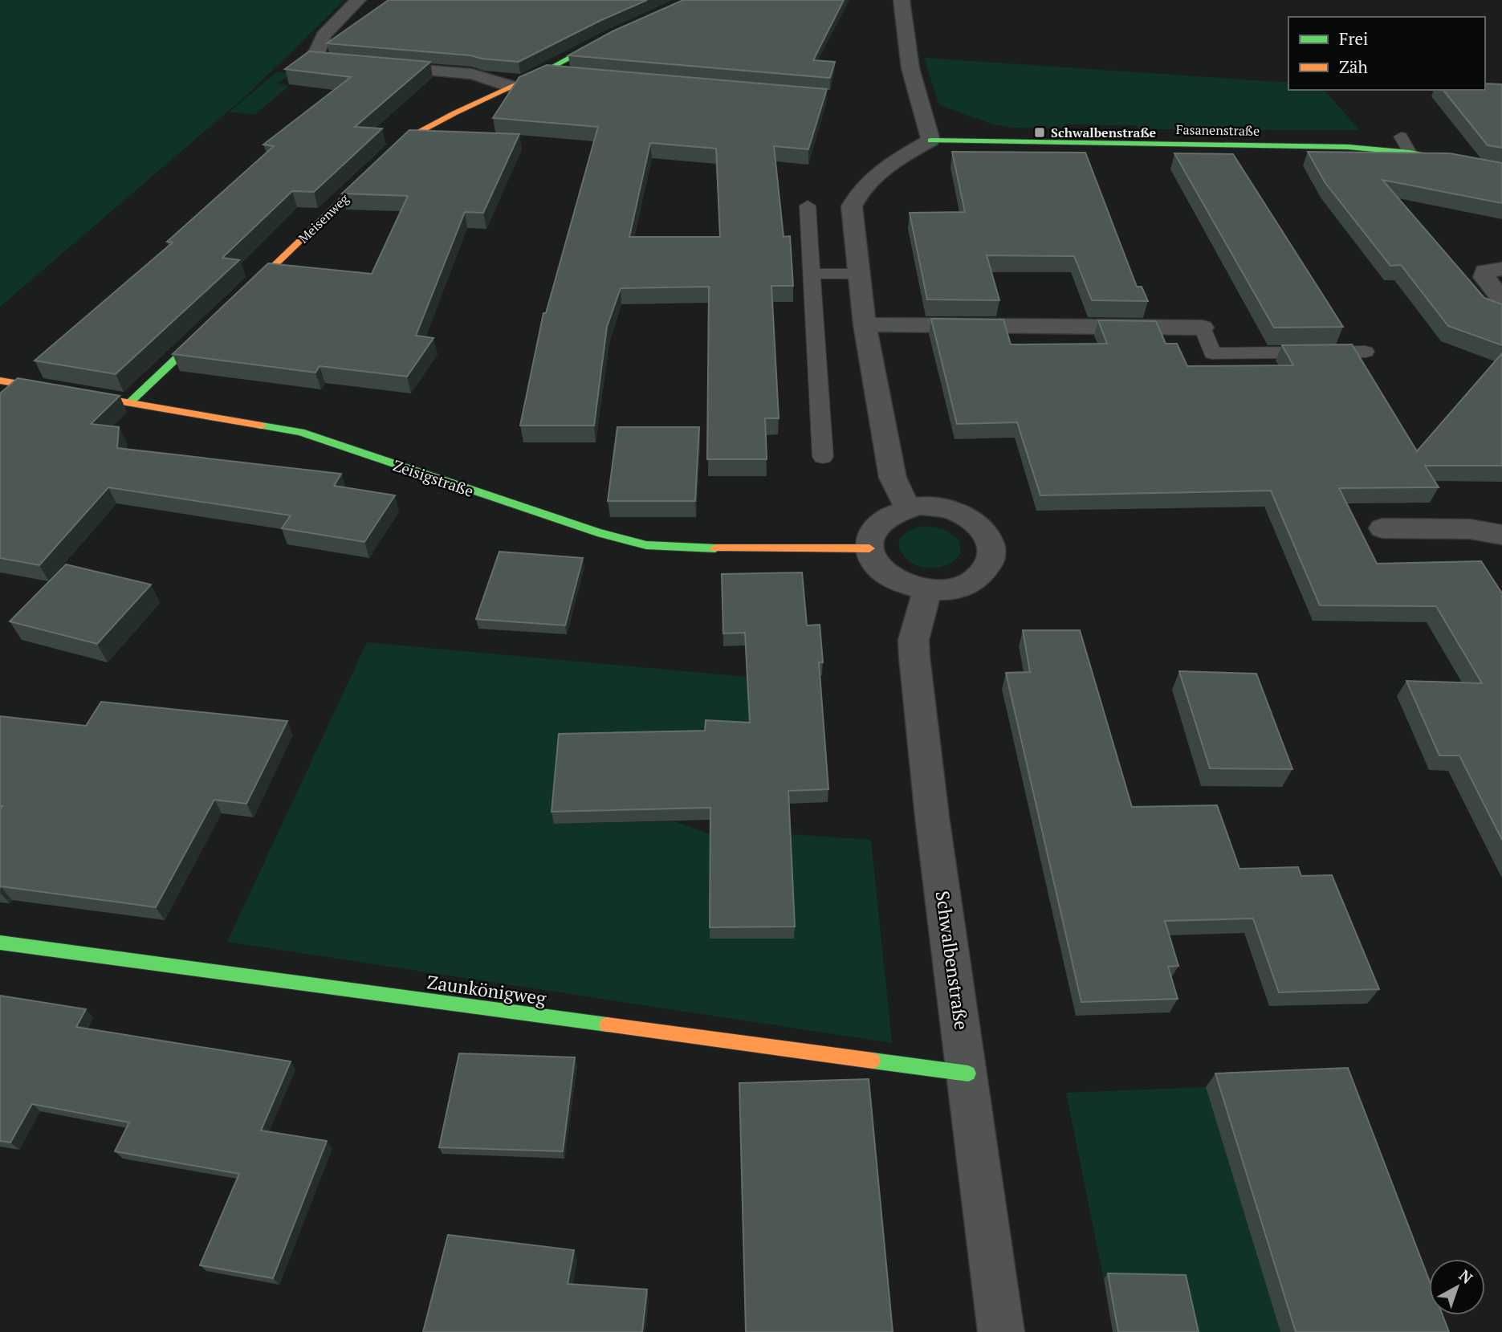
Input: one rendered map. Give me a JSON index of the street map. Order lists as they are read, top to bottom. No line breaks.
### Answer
{"streets":{"street":["Fasanenstraße","Meisenweg","Zeisigstraße","Schwalbenstraße","Zaunkönigweg"]},"crossings":[["Zeisigstraße","Schwalbenstraße"],["Schwalbenstraße","Zaunkönigweg"]],"places":{"transit":["Schwalbenstraße"]},"legend":["Frei","Zäh"],"north":"top right"}
